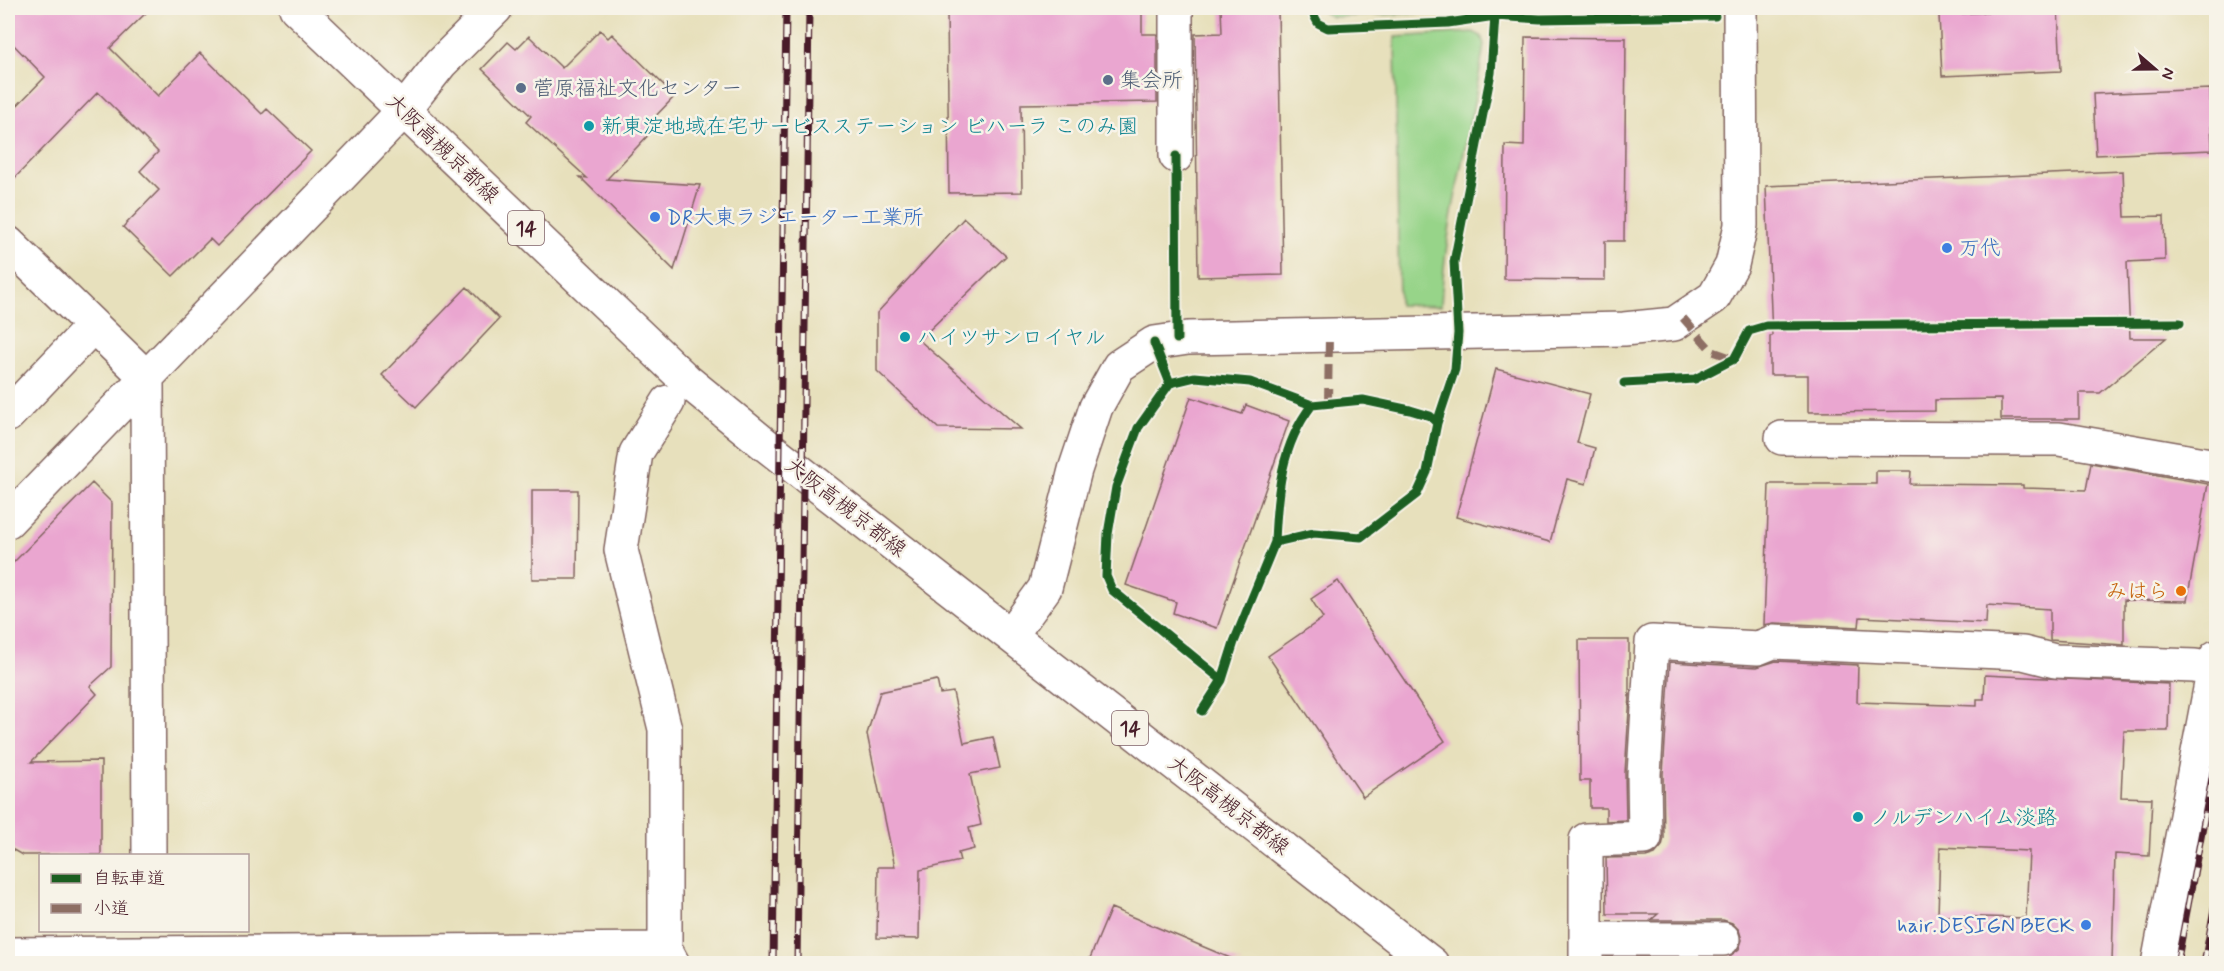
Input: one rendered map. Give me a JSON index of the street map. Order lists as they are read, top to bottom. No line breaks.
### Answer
{"streets":{"street":["大阪高槻京都線","14"]},"places":["集会所","菅原福祉文化センター","新東淀地域在宅サービスステーション ビハーラ このみ園","DR大東ラジエーター工業所","万代","ハイツサンロイヤル","みはら","ノルデンハイム淡路","hair.DESIGN BECK"],"legend":["自転車道","小道"],"north":"right"}
